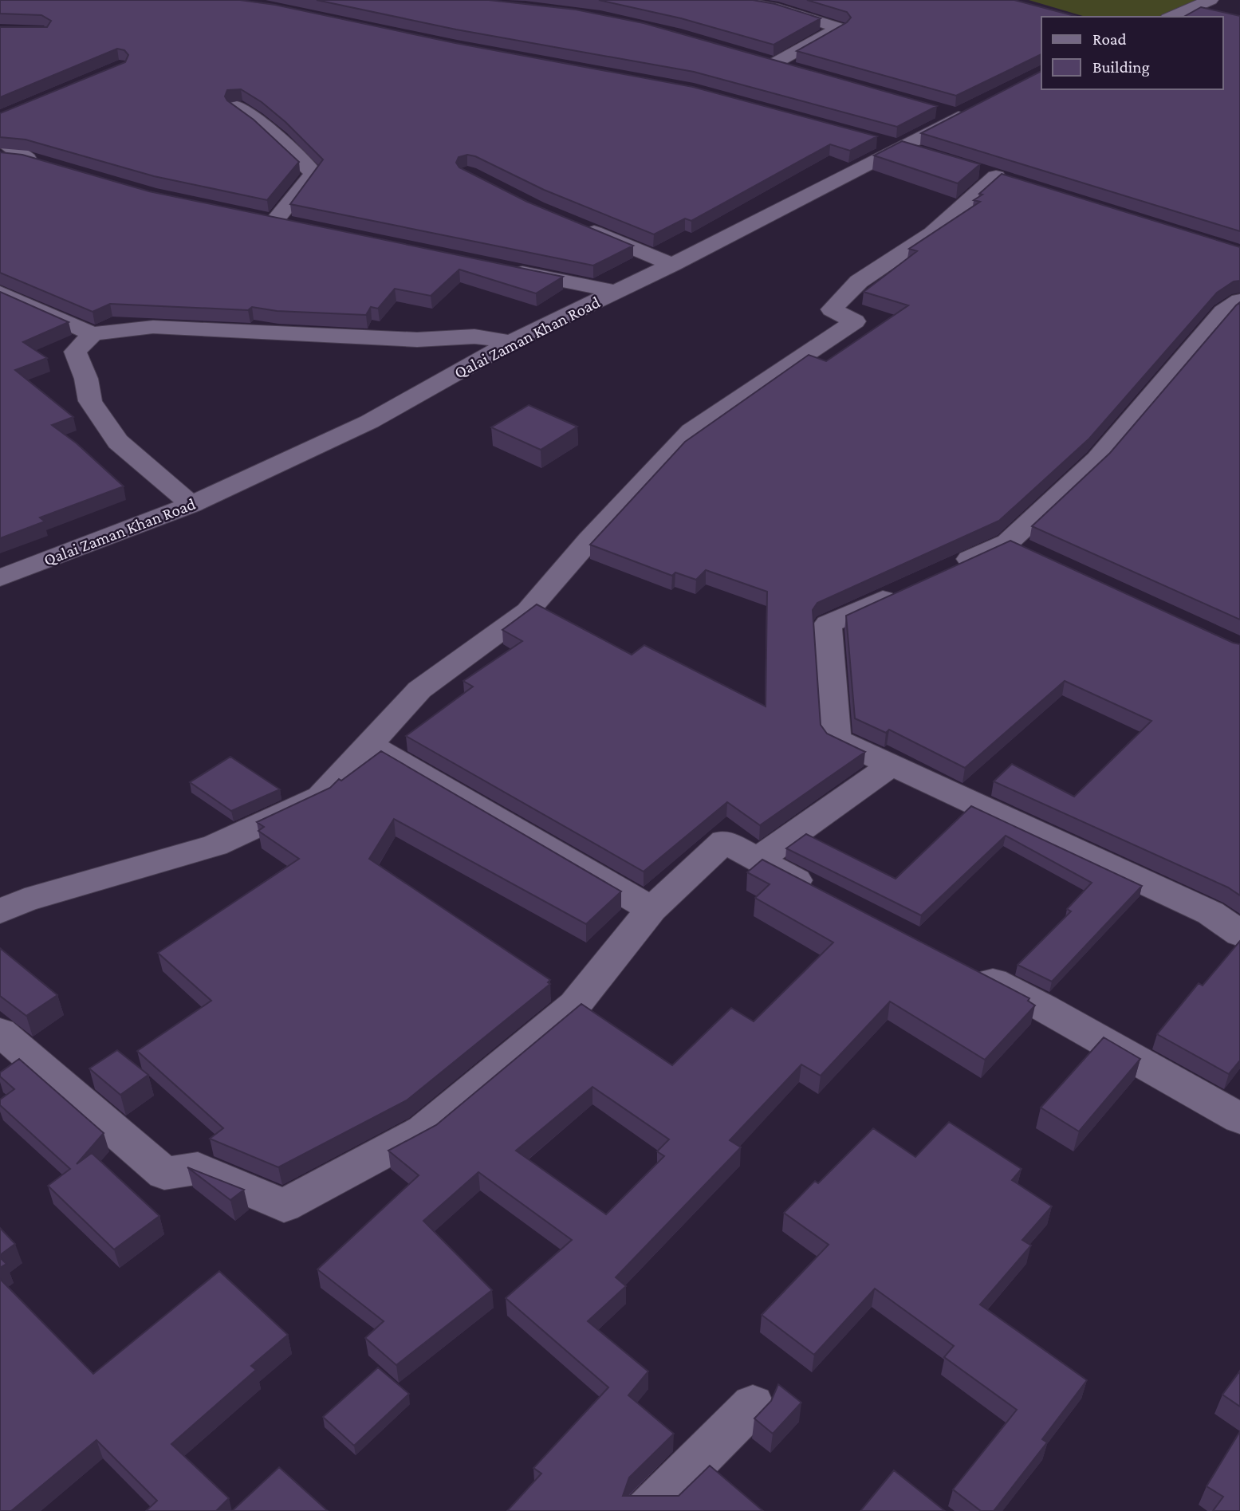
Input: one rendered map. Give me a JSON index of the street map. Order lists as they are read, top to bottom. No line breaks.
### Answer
{"streets":{"street":["Qalai Zaman Khan Road"]},"legend":["Road","Building"]}
